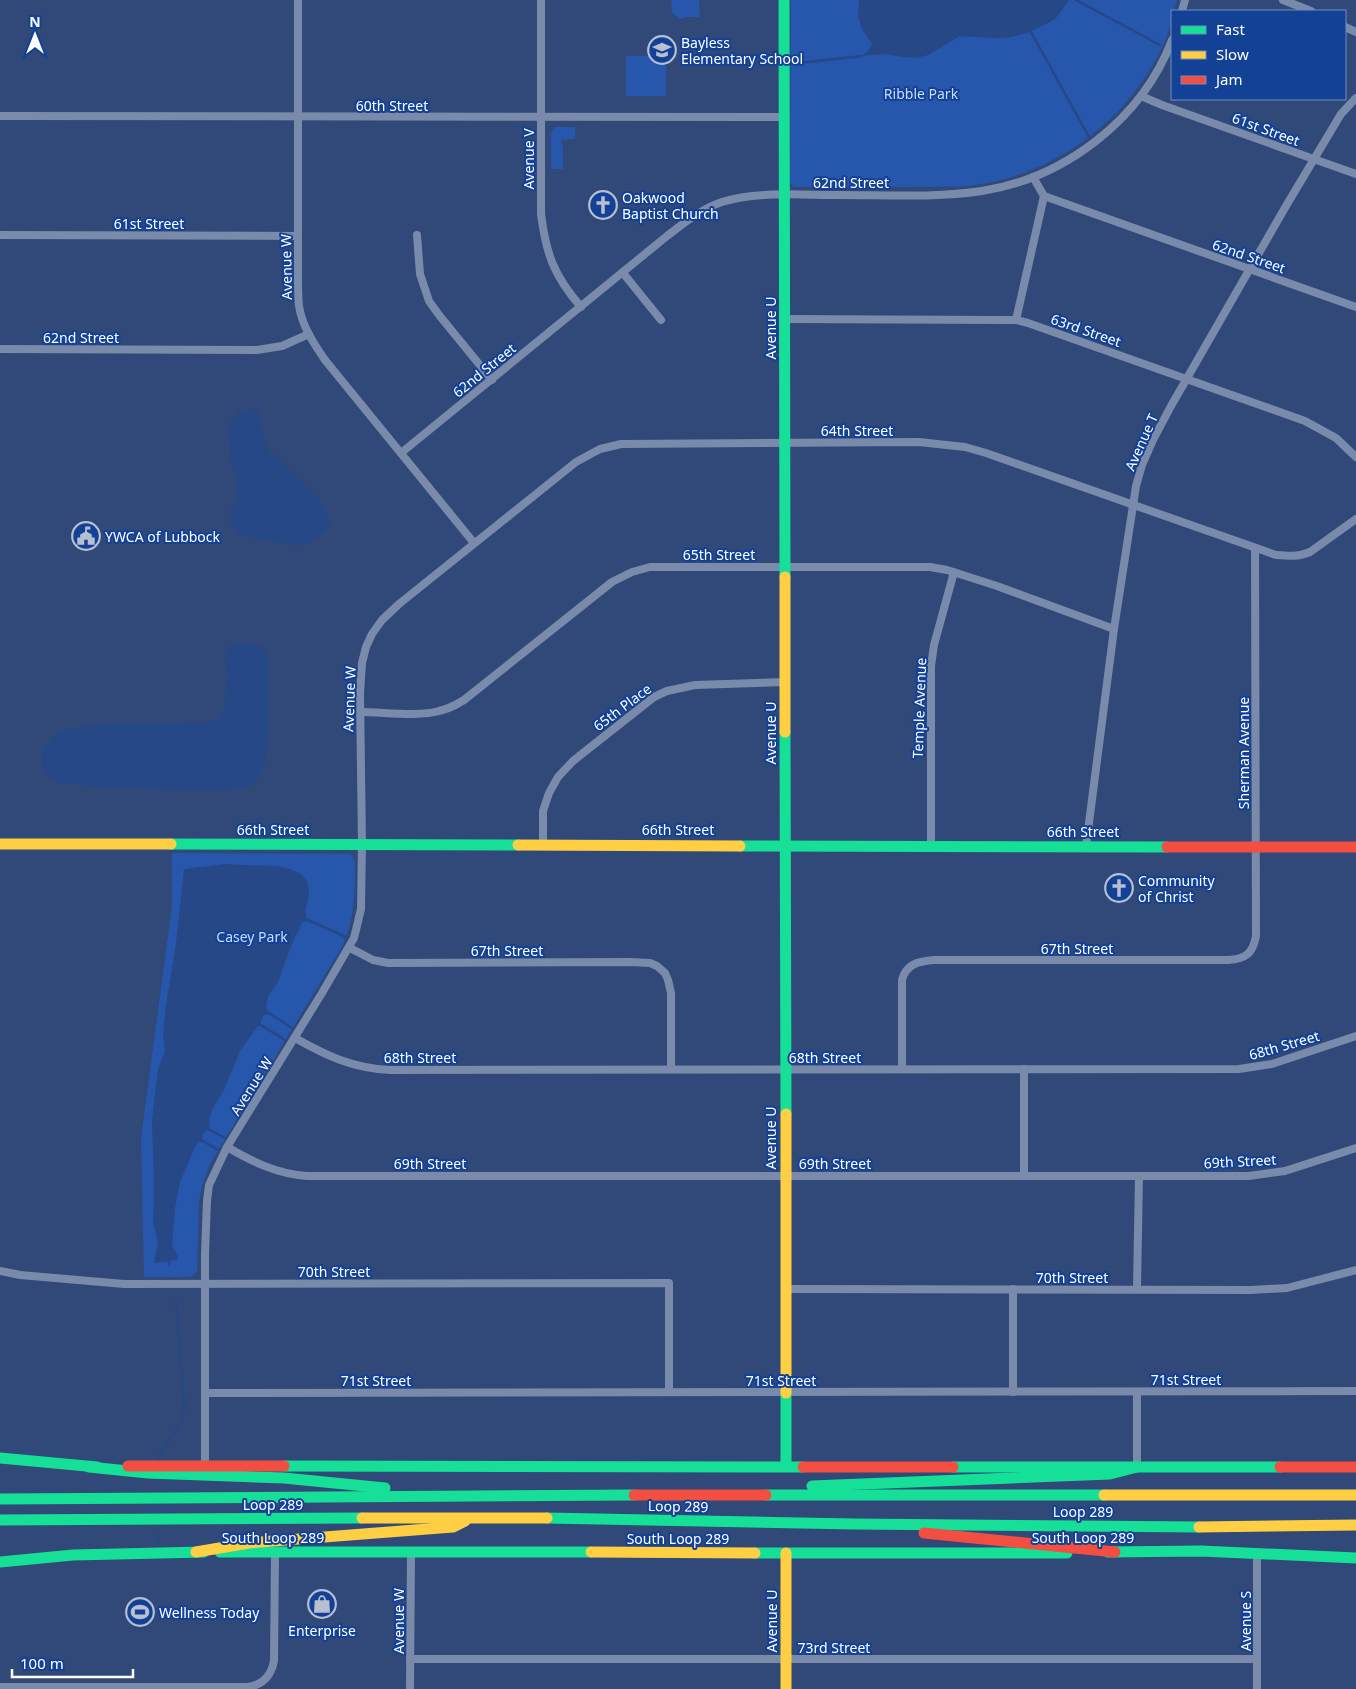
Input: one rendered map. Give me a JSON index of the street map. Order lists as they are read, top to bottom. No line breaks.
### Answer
{"streets":{"main road":["Avenue U","66th Street","Loop 289","South Loop 289"],"street":["60th Street","61st Street","Avenue V","62nd Street","Avenue W","63rd Street","64th Street","Avenue T","65th Street","65th Place","Temple Avenue","Sherman Avenue","67th Street","68th Street","69th Street","70th Street","71st Street","Avenue S","73rd Street"]},"crossings":[["60th Street","Avenue V"],["60th Street","Avenue W"],["60th Street","Avenue U"],["61st Street","Avenue W"],["61st Street","Avenue T"],["Avenue V","62nd Street"],["62nd Street","Avenue W"],["62nd Street","Avenue U"],["62nd Street","Avenue T"],["Avenue W","64th Street"],["Avenue W","65th Street"],["Avenue W","66th Street"],["Avenue W","67th Street"],["Avenue W","68th Street"],["Avenue W","69th Street"],["Avenue W","70th Street"],["Avenue W","71st Street"],["Avenue W","South Loop 289"],["Avenue W","73rd Street"],["Avenue U","63rd Street"],["Avenue U","64th Street"],["Avenue U","65th Street"],["Avenue U","65th Place"],["Avenue U","66th Street"],["Avenue U","68th Street"],["Avenue U","69th Street"],["Avenue U","70th Street"],["Avenue U","71st Street"],["Avenue U","South Loop 289"],["Avenue U","73rd Street"],["63rd Street","Avenue T"],["64th Street","Avenue T"],["64th Street","Sherman Avenue"],["Avenue T","65th Street"],["Avenue T","66th Street"],["65th Street","Temple Avenue"],["65th Place","66th Street"],["Temple Avenue","66th Street"],["Sherman Avenue","66th Street"],["Sherman Avenue","67th Street"],["67th Street","68th Street"],["70th Street","71st Street"],["South Loop 289","Avenue S"],["Avenue S","73rd Street"]],"parks":["Ribble Park","Casey Park"],"places":{"school or university":["Bayless Elementary School"],"church":["Oakwood Baptist Church","Community of Christ"],"public building":["YWCA of Lubbock"],"shop":["Enterprise"],"sports":["Wellness Today"]},"legend":["Fast","Slow","Jam"],"scale_bar":"100 m","north":"top"}
